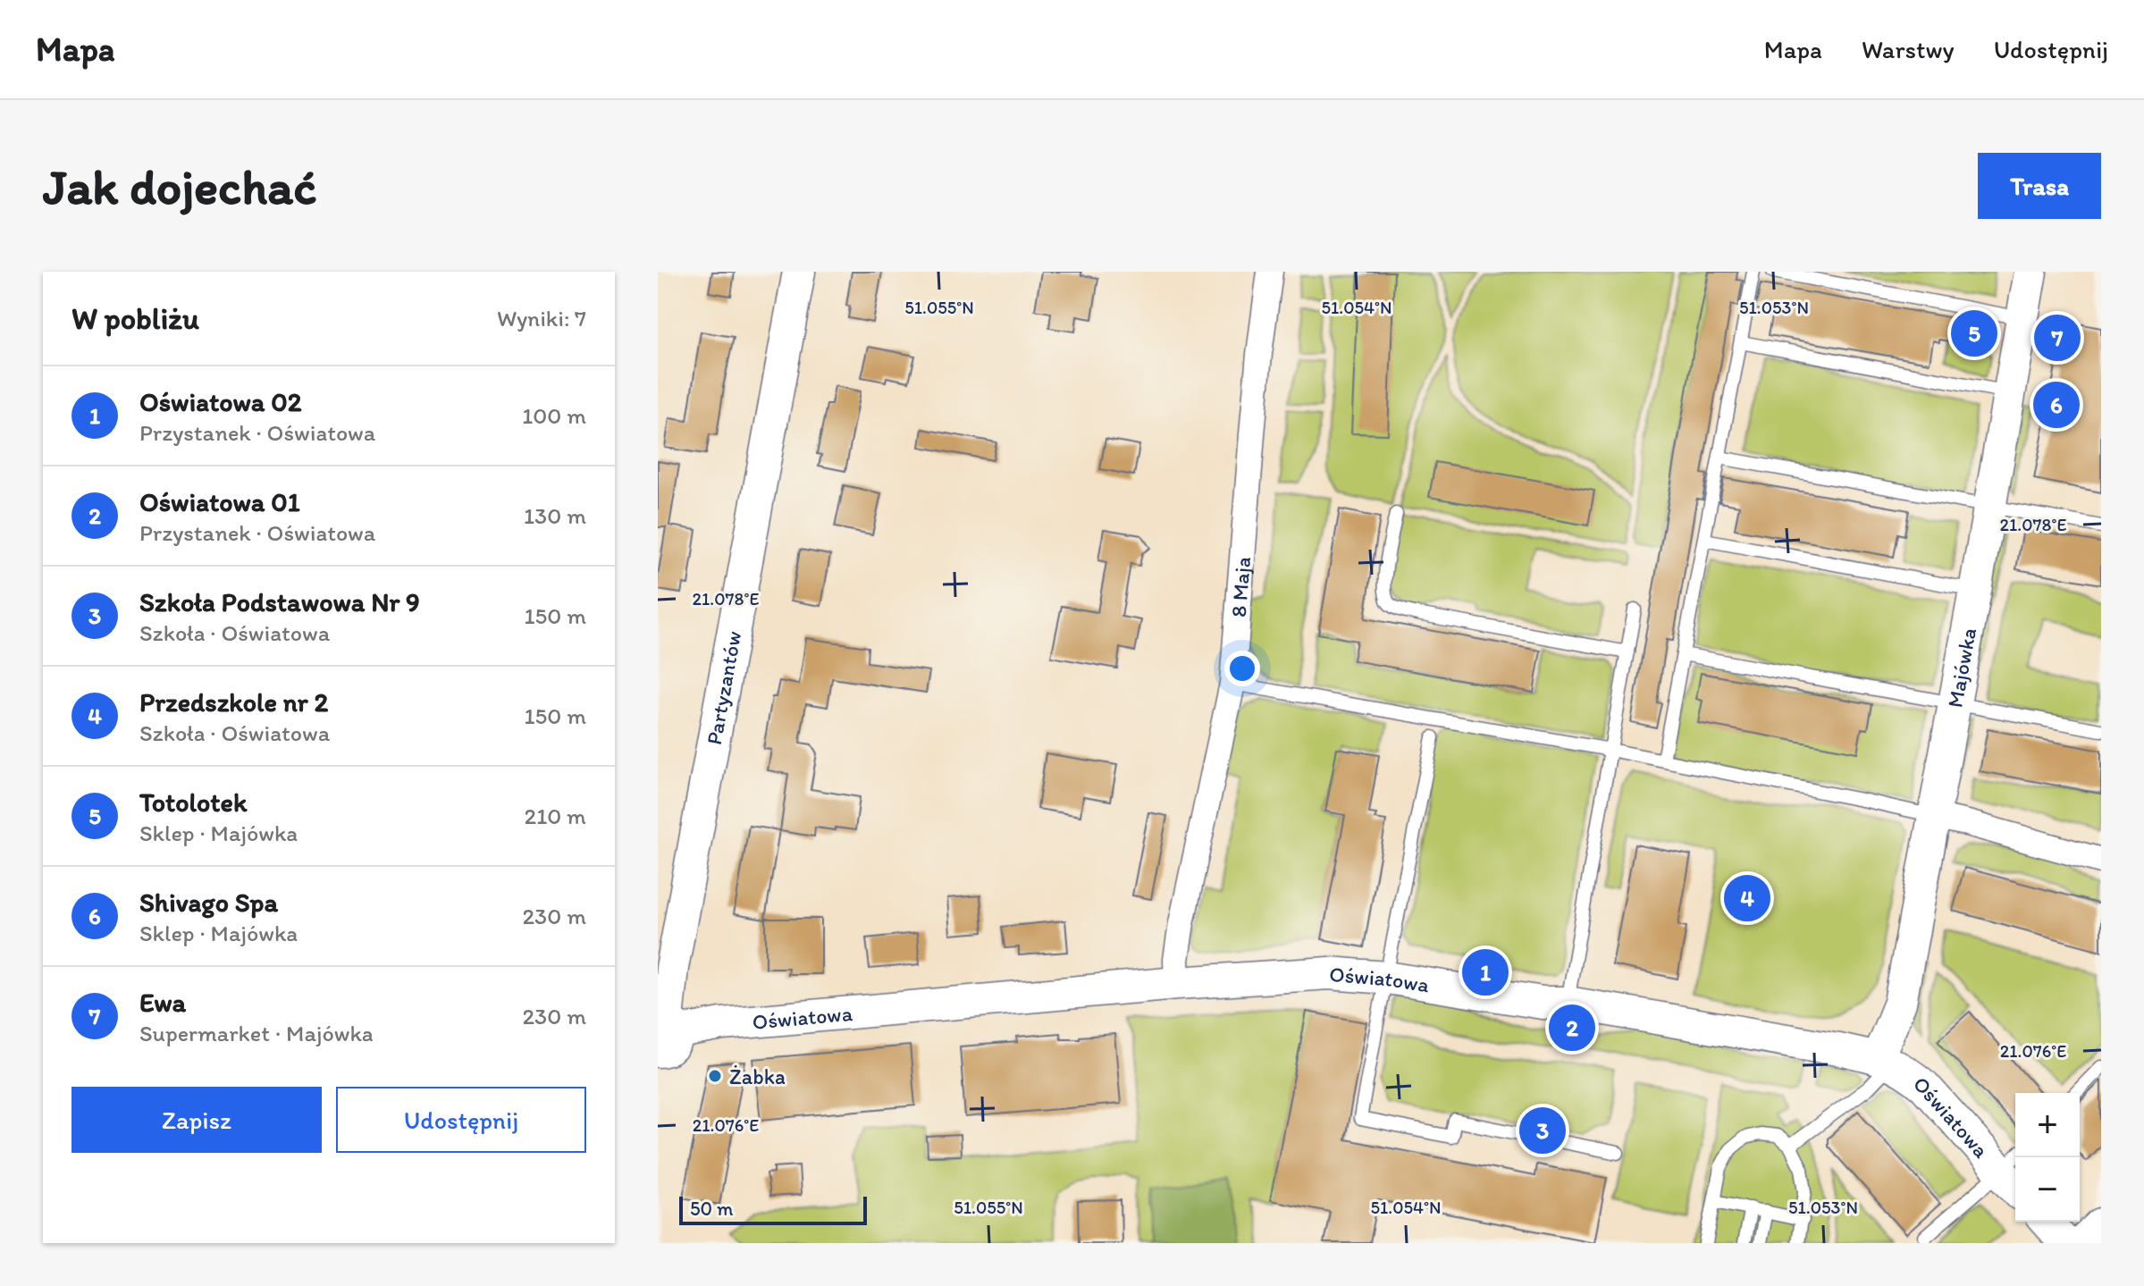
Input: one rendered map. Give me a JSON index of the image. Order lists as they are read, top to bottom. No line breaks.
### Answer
{"streets":{"street":["8 Maja","Majówka","Partyzantów","Oświatowa"]},"crossings":[["8 Maja","Oświatowa"],["Majówka","Oświatowa"],["Partyzantów","Oświatowa"]],"places":["Żabka"],"scale_bar":"50 m","page":{"header":"Mapa","nav":["Mapa","Warstwy","Udostępnij"],"buttons":["Trasa",["Zapisz","Udostępnij"]],"title":"Jak dojechać","heading":["W pobliżu","Wyniki: 7"],"pins":["5","7","6","4","1","2","3"],"list":[{"mark":"1","name":"Oświatowa 02","note":"Przystanek · Oświatowa","value":"100 m"},{"mark":"2","name":"Oświatowa 01","note":"Przystanek · Oświatowa","value":"130 m"},{"mark":"3","name":"Szkoła Podstawowa Nr 9","note":"Szkoła · Oświatowa","value":"150 m"},{"mark":"4","name":"Przedszkole nr 2","note":"Szkoła · Oświatowa","value":"150 m"},{"mark":"5","name":"Totolotek","note":"Sklep · Majówka","value":"210 m"},{"mark":"6","name":"Shivago Spa","note":"Sklep · Majówka","value":"230 m"},{"mark":"7","name":"Ewa","note":"Supermarket · Majówka","value":"230 m"}],"map_buttons":["+","−"],"scale":"50 m"},"coordinates":["51.055°N","51.054°N","51.053°N","21.078°E","21.076°E"]}
